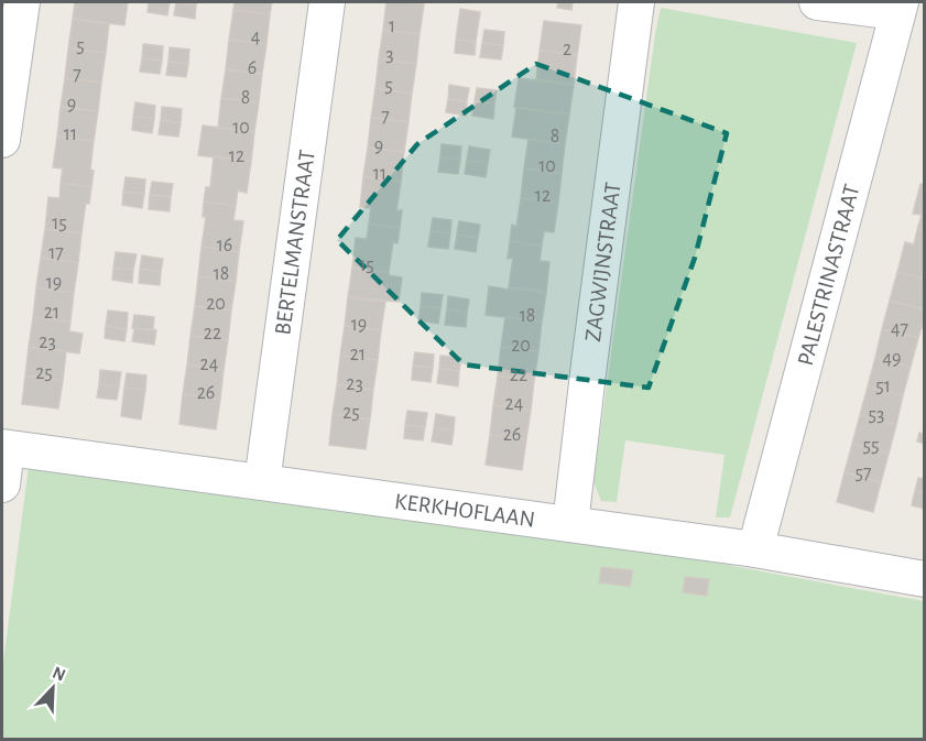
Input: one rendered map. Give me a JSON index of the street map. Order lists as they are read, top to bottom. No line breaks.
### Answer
{"streets":{"street":["BERTELMANSTRAAT","ZAGWIJNSTRAAT","PALESTRINASTRAAT","KERKHOFLAAN"]},"crossings":[["BERTELMANSTRAAT","KERKHOFLAAN"],["ZAGWIJNSTRAAT","KERKHOFLAAN"],["PALESTRINASTRAAT","KERKHOFLAAN"]],"house_numbers":["1","4","5","2","3","6","7","5","8","9","7","10","11","8","9","12","10","11","12","15","16","17","15","18","19","20","21","18","19","47","22","23","20","21","49","24","25","22","23","51","26","24","25","53","26","55","57"],"north":"top right"}
